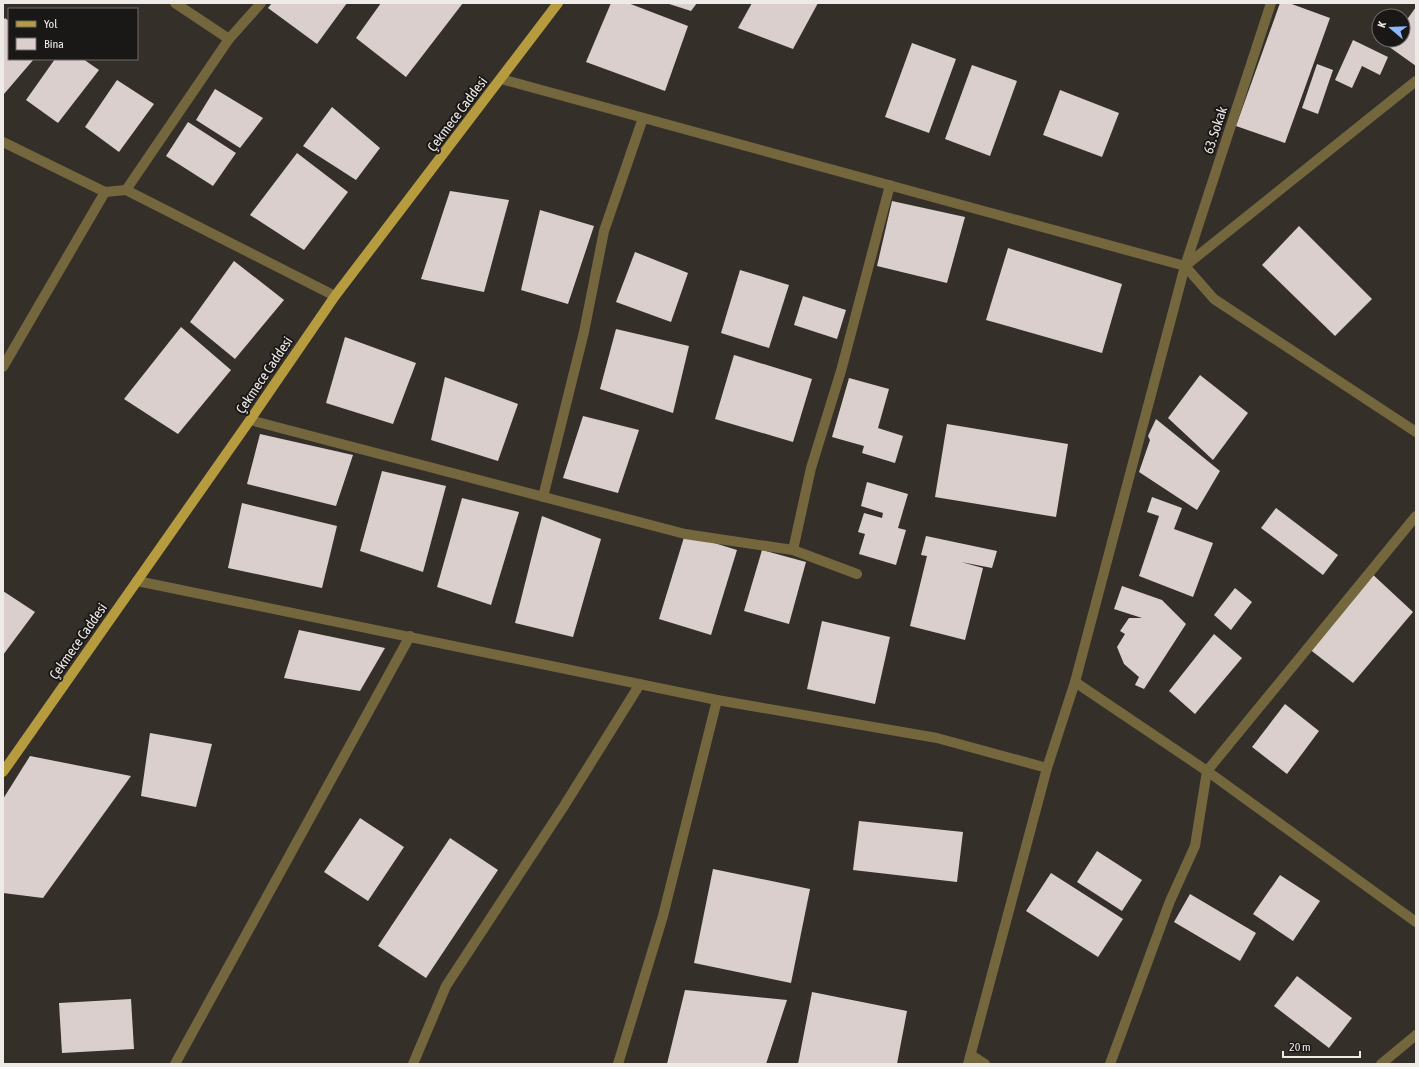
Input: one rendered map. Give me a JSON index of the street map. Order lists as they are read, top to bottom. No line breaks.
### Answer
{"streets":{"main road":["Çekmece Caddesi"],"street":["63. Sokak"]},"legend":["Yol","Bina"],"scale_bar":"20 m","north":"left"}
